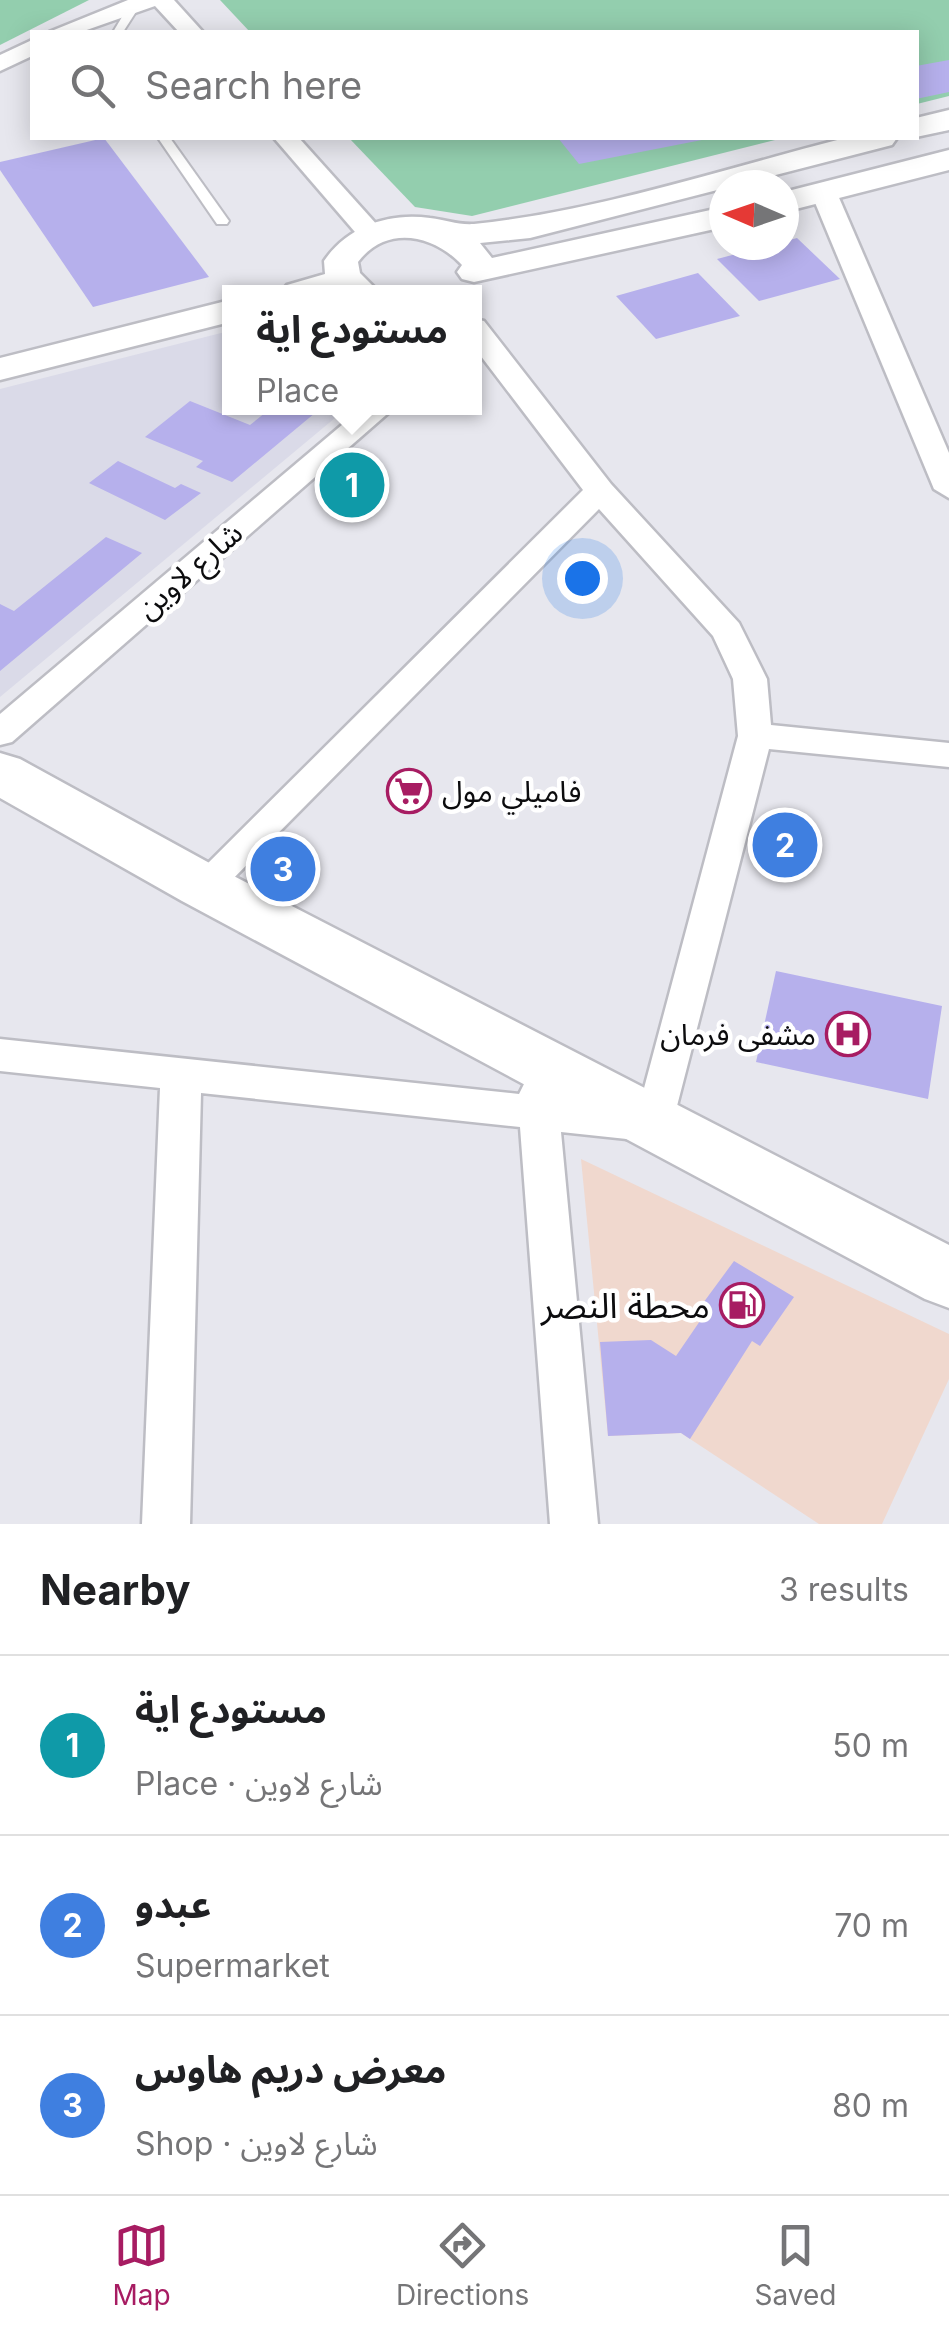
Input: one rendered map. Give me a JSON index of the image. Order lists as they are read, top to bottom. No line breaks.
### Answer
{"streets":{"street":["شارع لاوين"]},"places":{"supermarket":["فاميلي مول"],"hospital":["مشفى فرمان"],"fuel station":["محطة النصر"]},"north":"left","page":{"search":"Search here","popup":["مستودع اية","Place"],"pins":["1","2","3"],"heading":["Nearby","3 results"],"list":[{"mark":"1","name":"مستودع اية","note":"Place · شارع لاوين","value":"50 m"},{"mark":"2","name":"عبدو","note":"Supermarket","value":"70 m"},{"mark":"3","name":"معرض دريم هاوس","note":"Shop · شارع لاوين","value":"80 m"}],"nav":["Map","Directions","Saved"]}}
